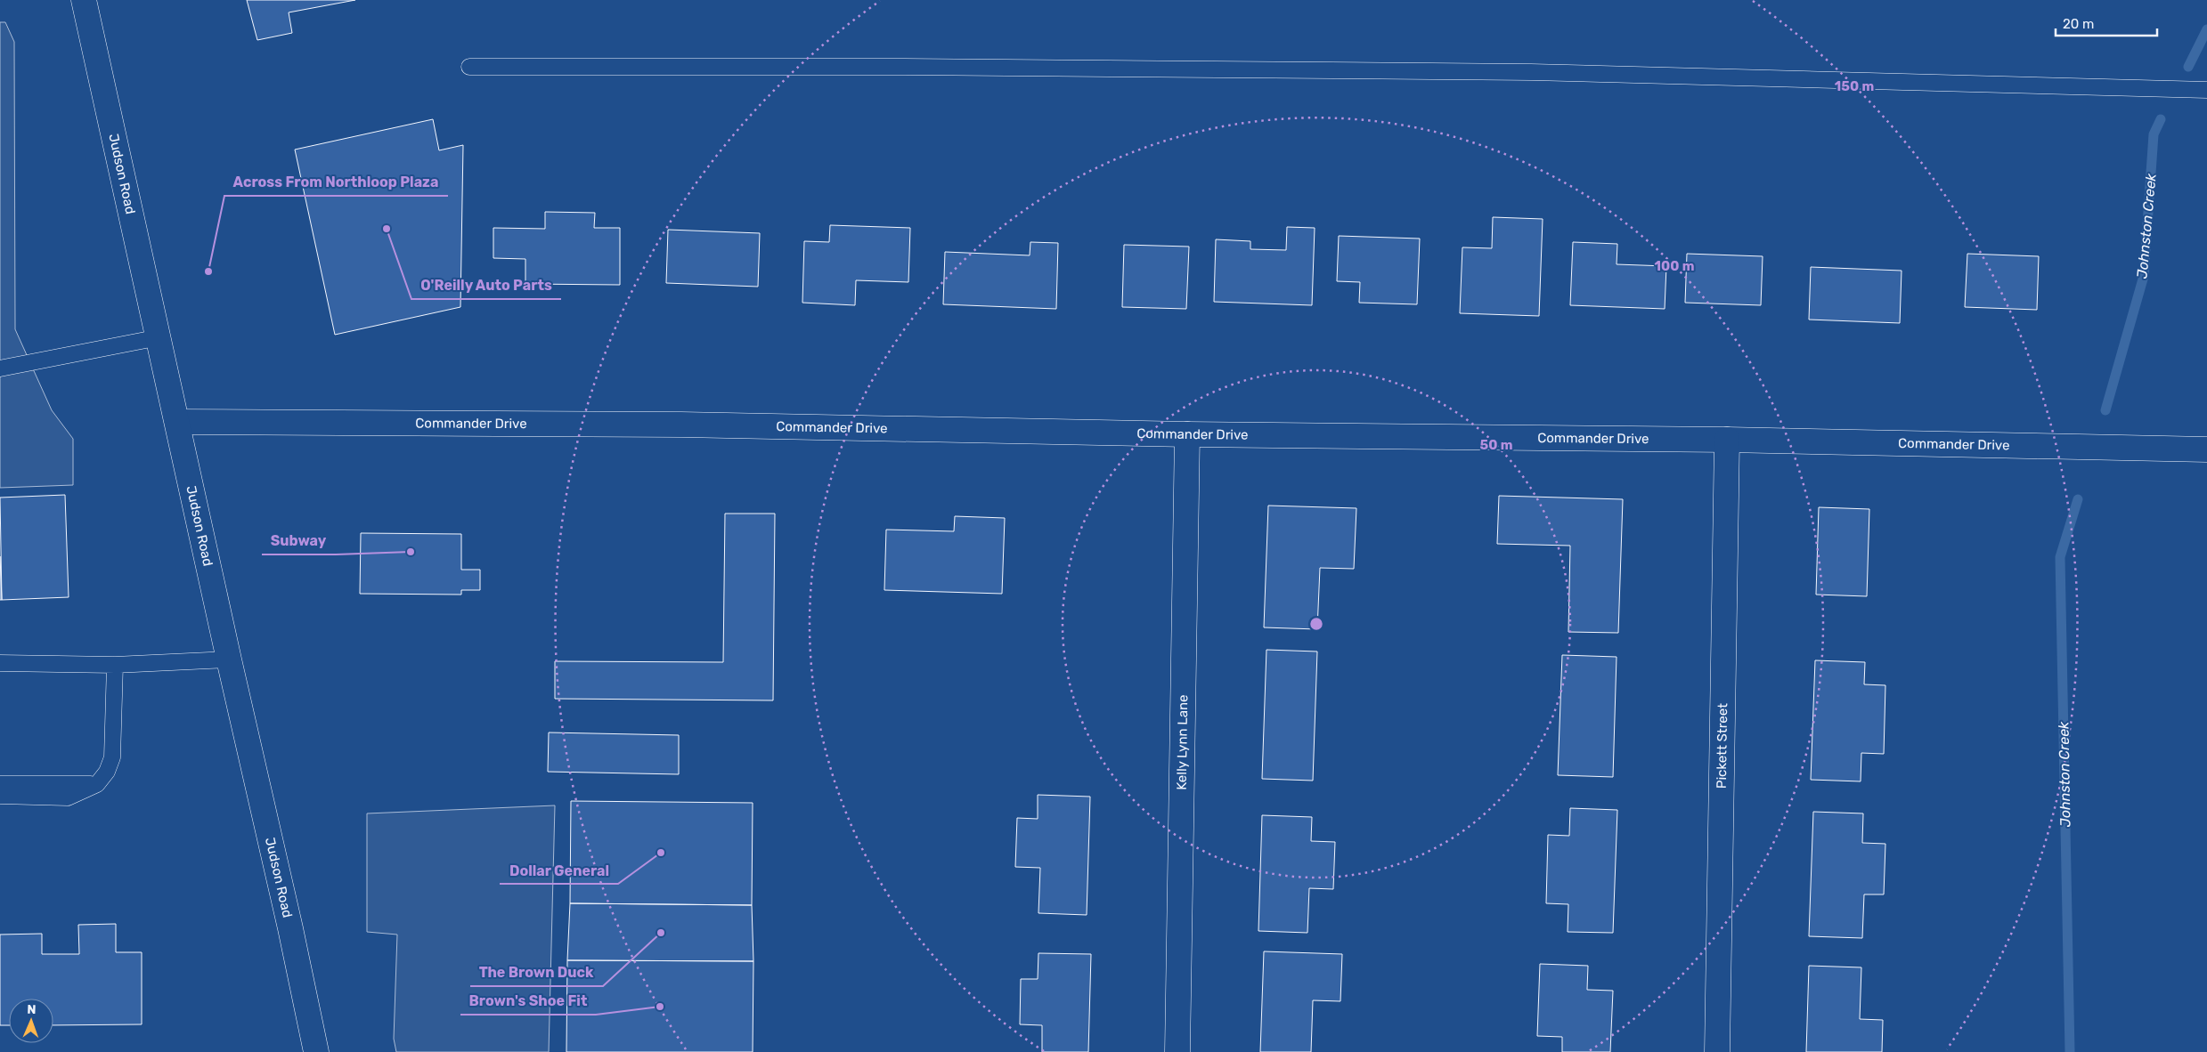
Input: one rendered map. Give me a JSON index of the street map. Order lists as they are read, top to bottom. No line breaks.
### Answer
{"streets":{"street":["Judson Road","Commander Drive","Kelly Lynn Lane","Pickett Street"]},"crossings":[["Judson Road","Commander Drive"],["Commander Drive","Kelly Lynn Lane"],["Commander Drive","Pickett Street"]],"water":["Johnston Creek"],"places":["O'Reilly Auto Parts","Across From Northloop Plaza","Subway","Dollar General","The Brown Duck","Brown's Shoe Fit"],"scale_bar":"20 m","north":"top","rings":["150 m","100 m","50 m"]}
